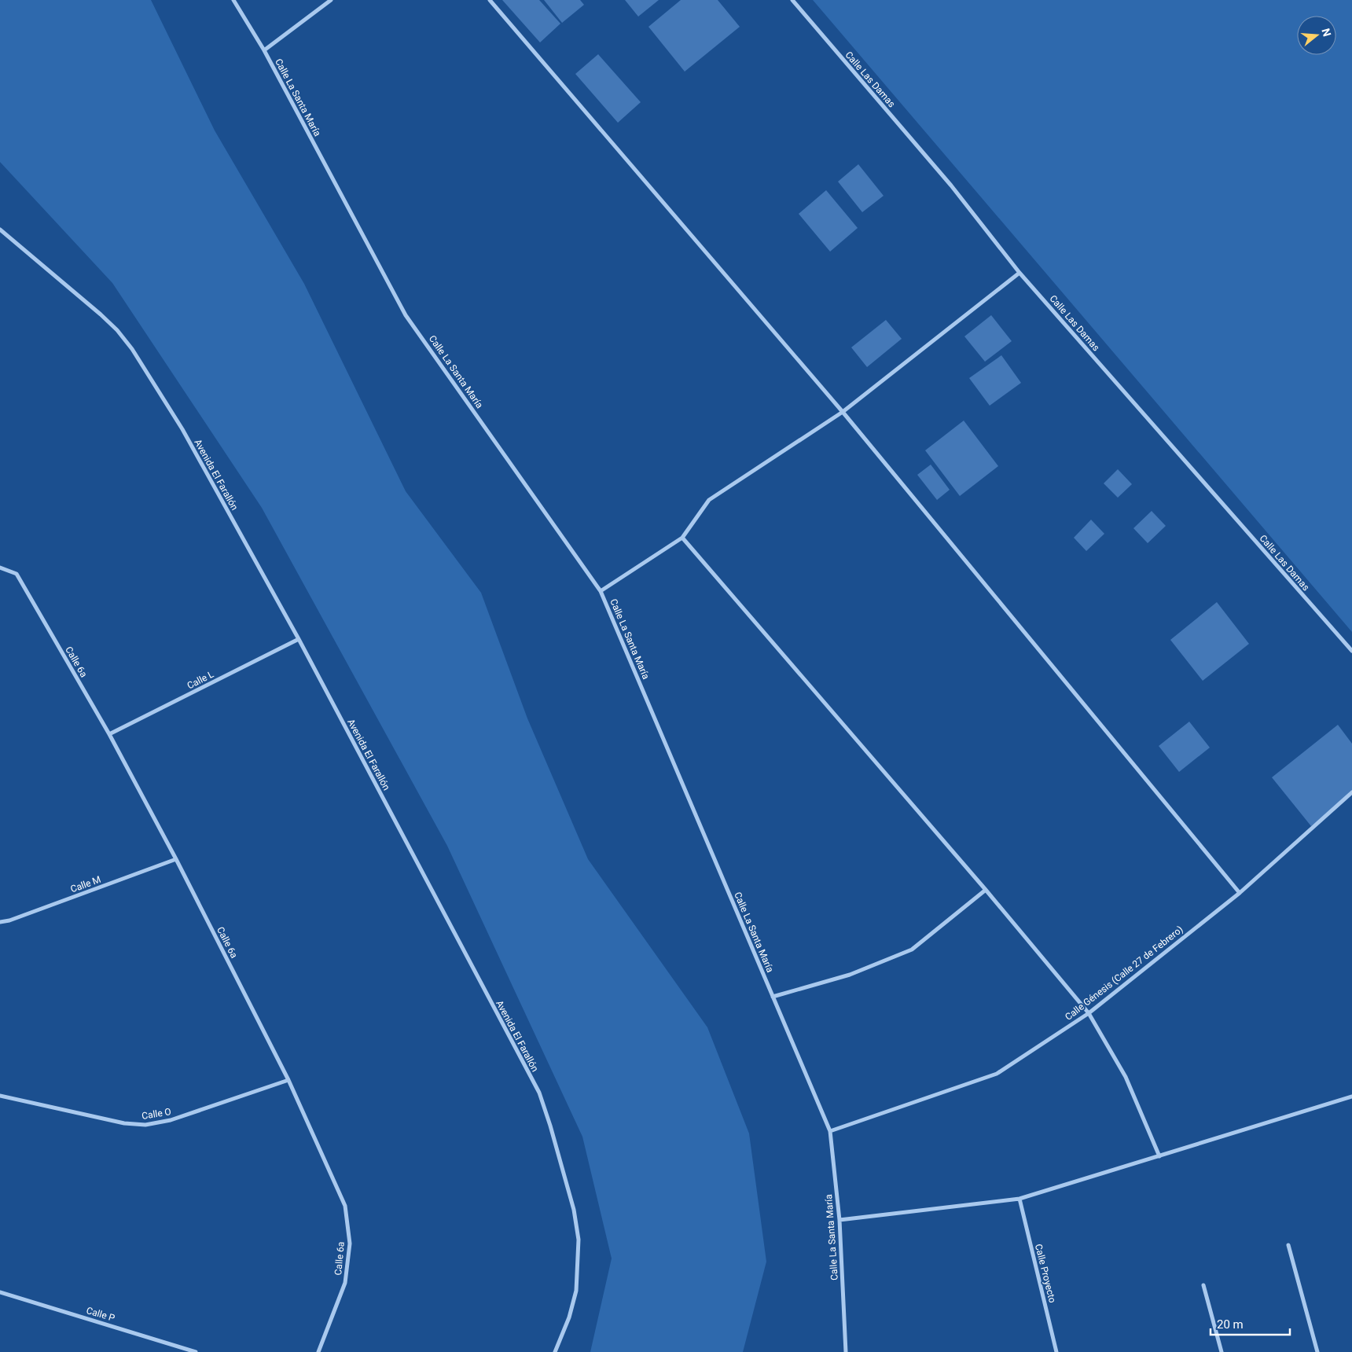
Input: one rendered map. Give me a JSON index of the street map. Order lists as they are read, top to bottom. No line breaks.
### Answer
{"streets":{"street":["Calle Las Damas","Calle La Santa María","Avenida El Farallón","Calle 6a","Calle L","Calle M","Calle Génesis (Calle 27 de Febrero)","Calle O","Calle Proyecto","Calle P"]},"crossings":[["Calle La Santa María","Calle Génesis (Calle 27 de Febrero)"],["Avenida El Farallón","Calle L"],["Calle 6a","Calle L"],["Calle 6a","Calle M"],["Calle 6a","Calle O"]],"scale_bar":"20 m","north":"right"}
